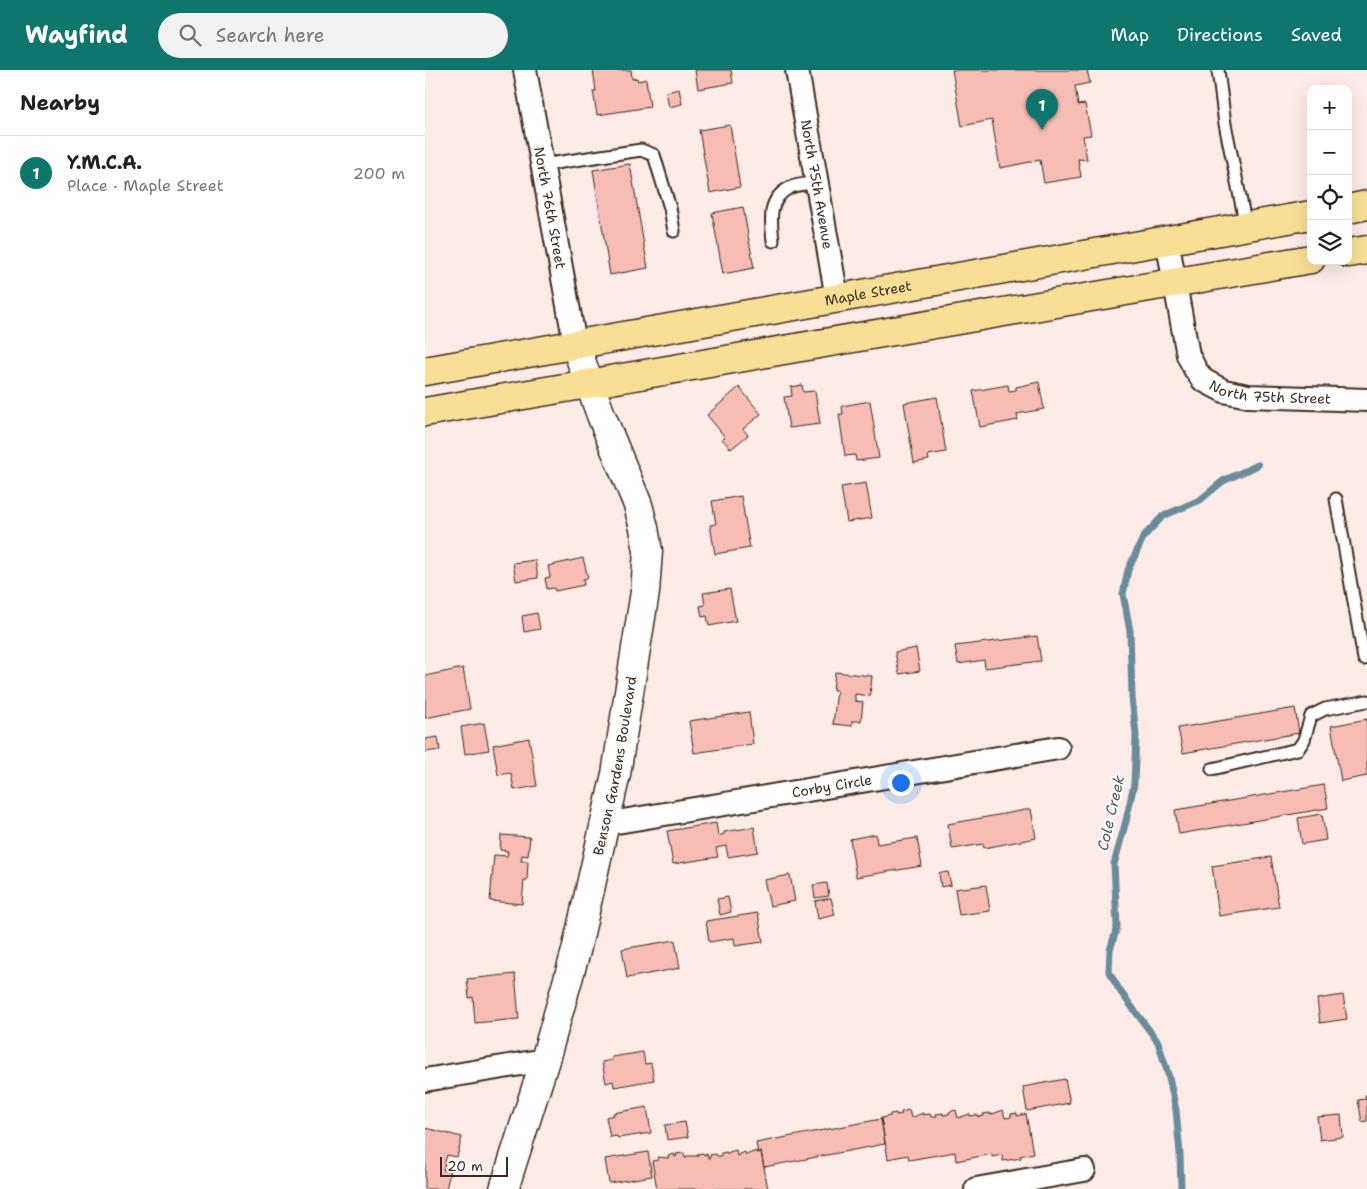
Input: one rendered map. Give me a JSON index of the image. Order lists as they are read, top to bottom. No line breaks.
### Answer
{"streets":{"main road":["Maple Street"],"street":["North 75th Avenue","North 76th Street","North 75th Street","Benson Gardens Boulevard","Corby Circle"]},"crossings":[["North 75th Avenue","Maple Street"],["North 76th Street","Maple Street"],["North 76th Street","Benson Gardens Boulevard"],["Maple Street","North 75th Street"],["Maple Street","Benson Gardens Boulevard"],["Benson Gardens Boulevard","Corby Circle"]],"water":["Cole Creek"],"scale_bar":"20 m","page":{"header":"Wayfind","search":"Search here","nav":["Map","Directions","Saved"],"heading":"Nearby","map_buttons":["+","−"],"pins":"1","list":[{"mark":"1","name":"Y.M.C.A.","note":"Place · Maple Street","value":"200 m"}],"scale":"20 m"}}
